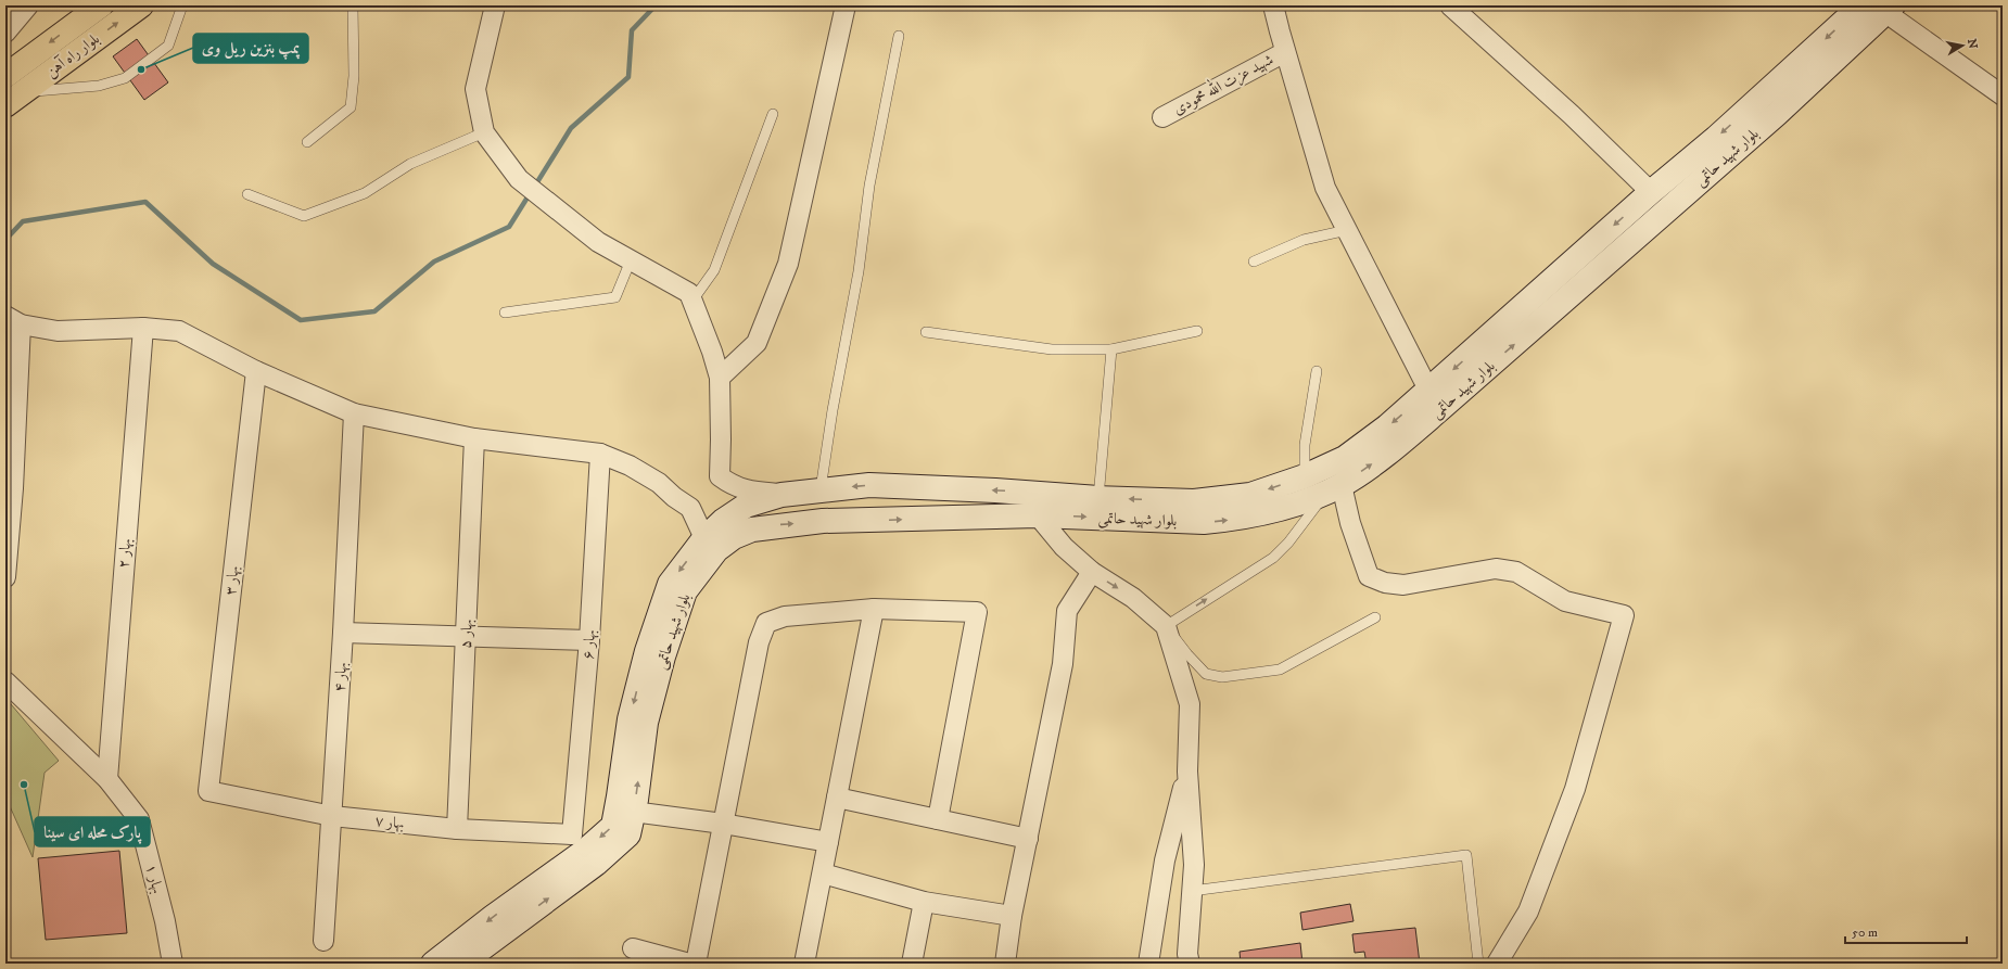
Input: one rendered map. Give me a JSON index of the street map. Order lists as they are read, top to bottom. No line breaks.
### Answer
{"streets":{"main road":["بلوار راه آهن","بلوار شهید حاتمی"],"street":["شهید عزت الله محمودی","بهار ۲","بهار ۳","بهار ۵","بهار ۶","بهار ۴","بهار ۷","بهار ۱"]},"crossings":[["بلوار شهید حاتمی","بهار ۶"],["بلوار شهید حاتمی","بهار ۷"],["بهار ۲","بهار ۱"],["بهار ۳","بهار ۷"],["بهار ۵","بهار ۷"],["بهار ۶","بهار ۷"],["بهار ۴","بهار ۷"]],"places":["پمپ بنزین ریل وی","پارک محله ای سینا"],"scale_bar":"50 m","north":"right"}
